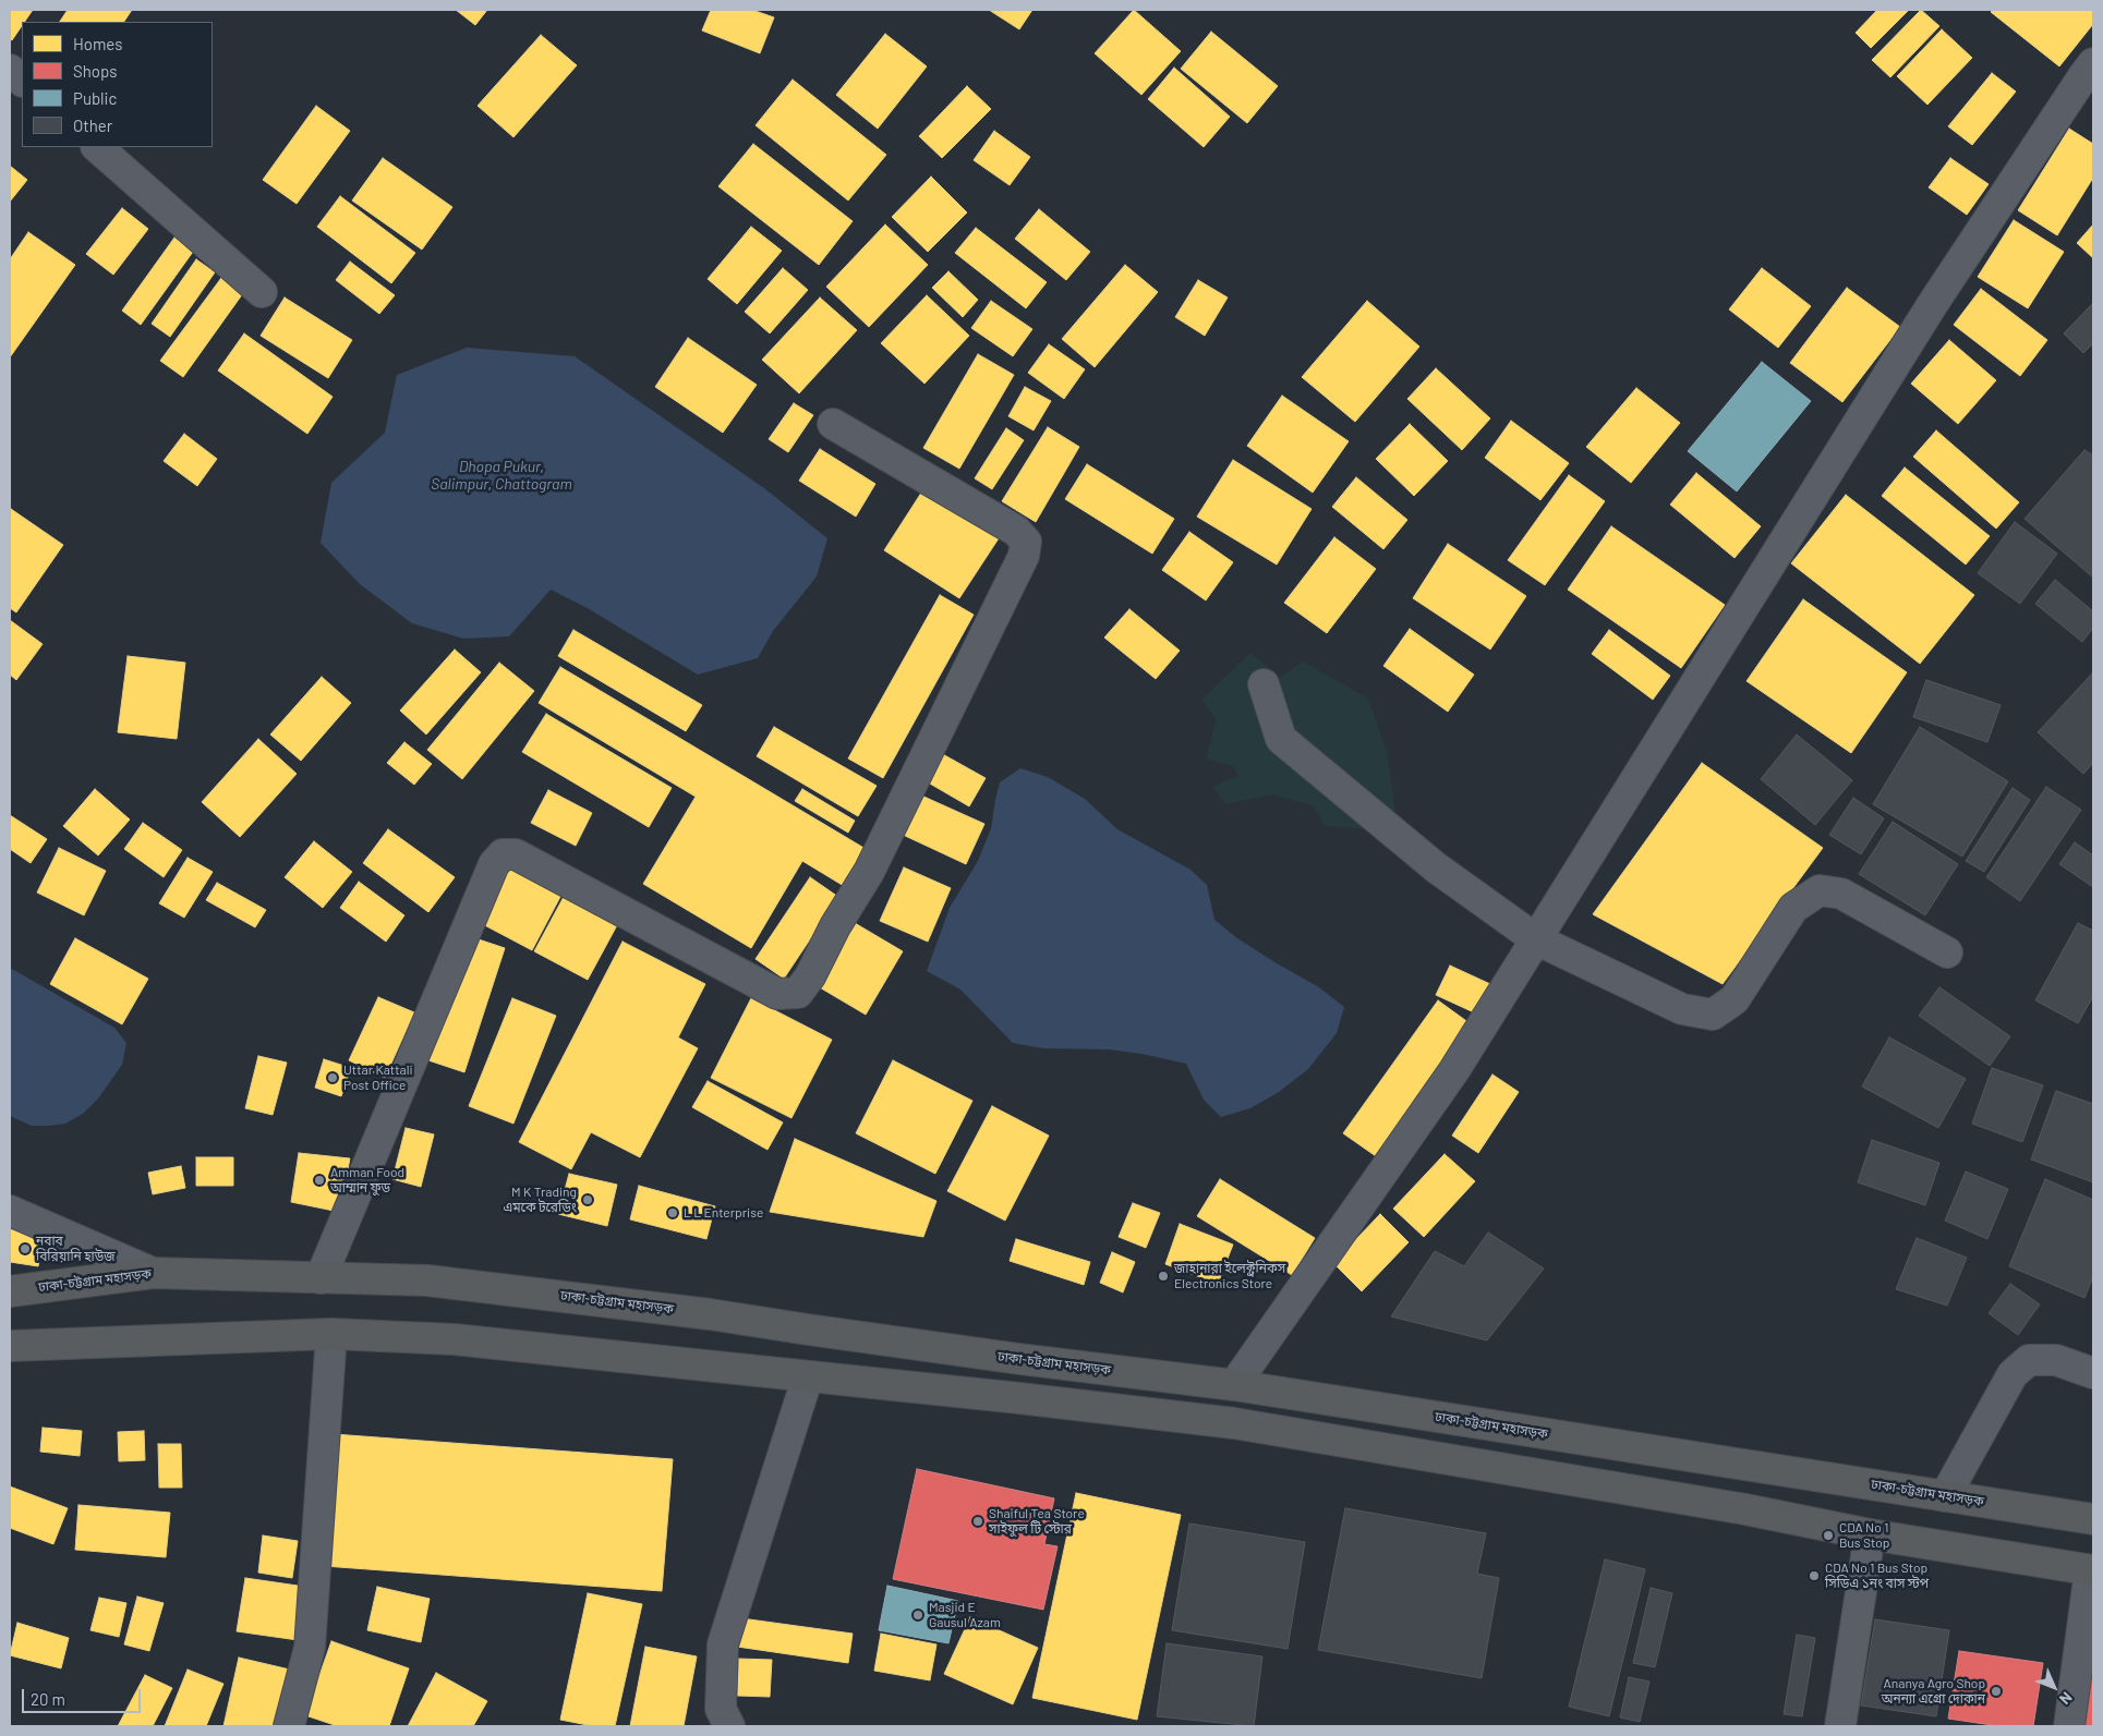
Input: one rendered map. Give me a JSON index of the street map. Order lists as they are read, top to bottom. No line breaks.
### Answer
{"streets":{"highway":["ঢাকা-চট্টগ্রাম মহাসড়ক"]},"water":["Dhopa Pukur, Salimpur, Chattogram"],"places":["Uttar Kattali Post Office","Amman Food আম্মান ফুড","M K Trading এমকে টরেডিং","L L Enterprise","নবাব বিরিয়ানি হাউজ","জাহানারা ইলেক্ট্রনিকস Electronics Store","Shaiful Tea Store সাইফুল টি স্টোর","CDA No 1 Bus Stop","CDA No 1 Bus Stop সিডিএ ১নং বাস স্টপ","Masjid E Gausul Azam","Ananya Agro Shop অনন্যা এগ্রো দোকান"],"legend":["Homes","Shops","Public","Other"],"scale_bar":"20 m","north":"bottom right"}
